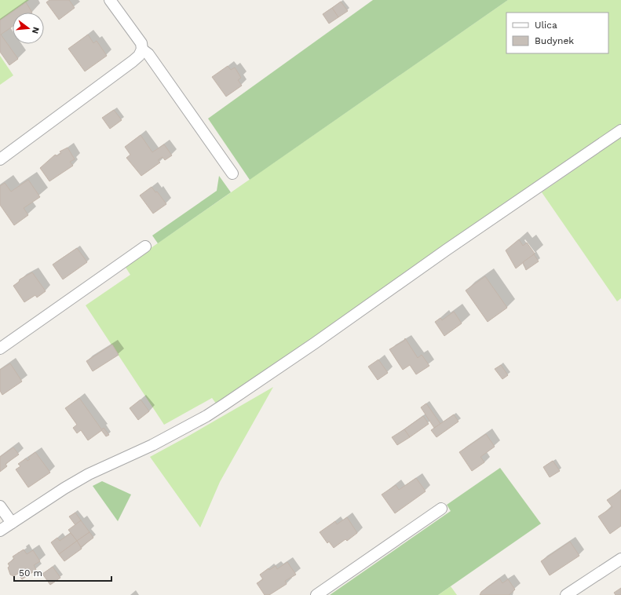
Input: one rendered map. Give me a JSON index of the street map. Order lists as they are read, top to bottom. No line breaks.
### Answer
{"legend":["Ulica","Budynek"],"scale_bar":"50 m","north":"right"}
